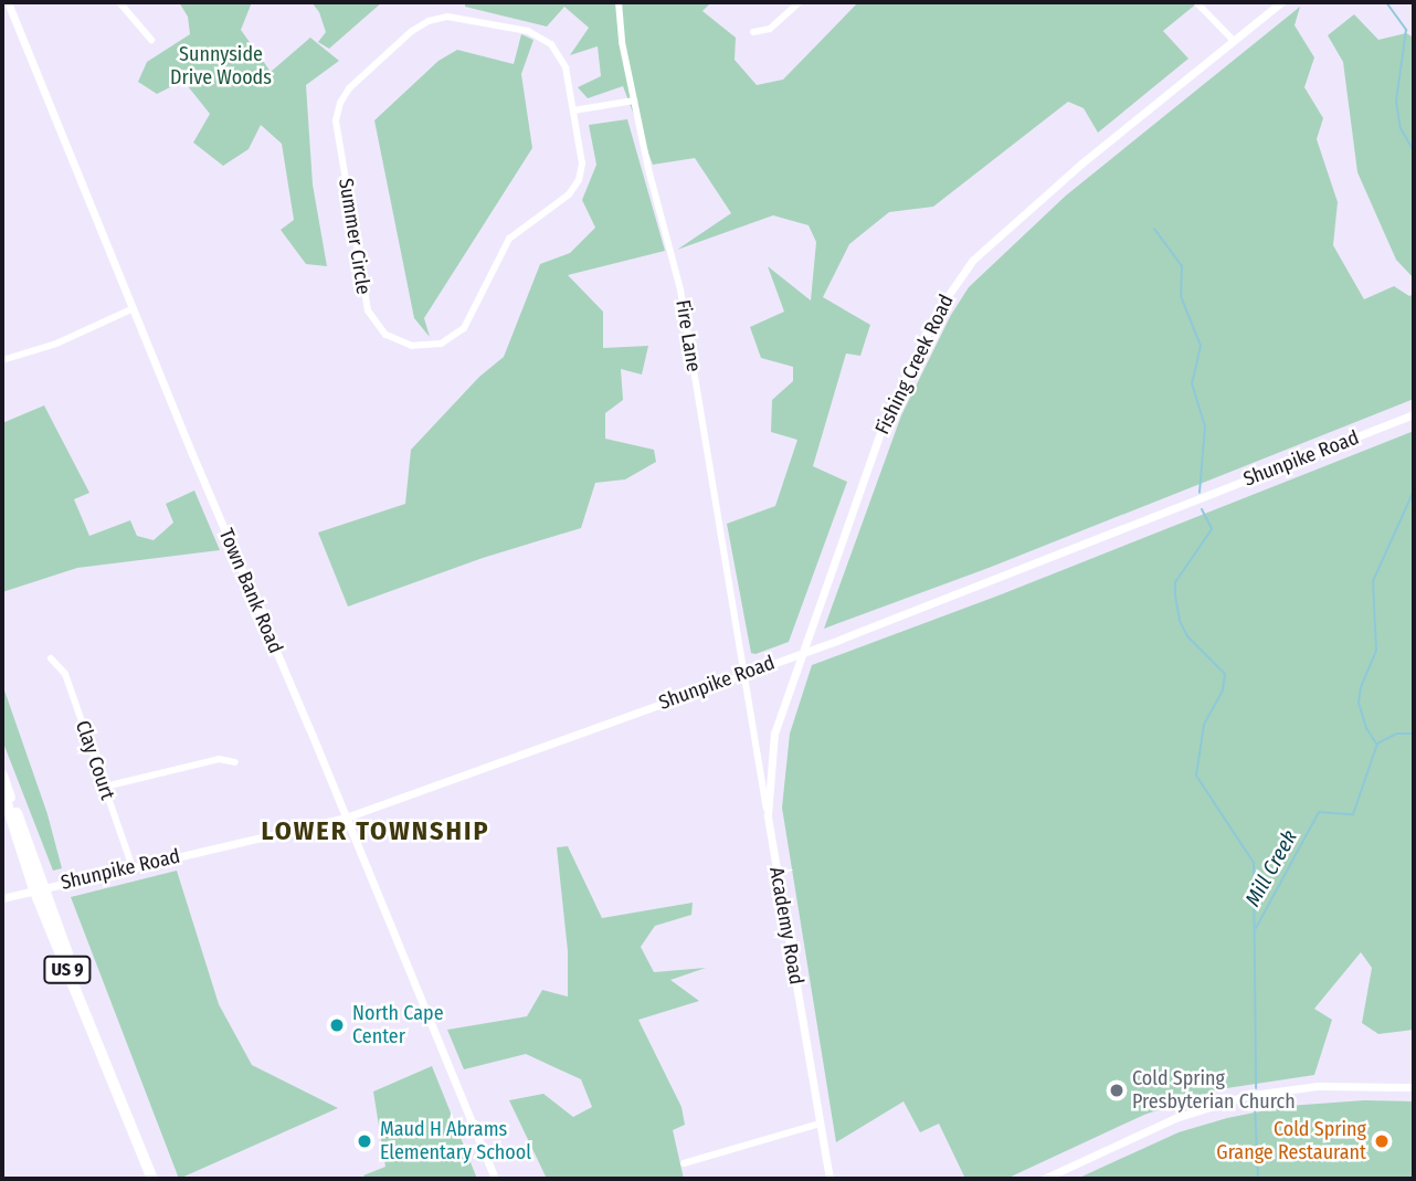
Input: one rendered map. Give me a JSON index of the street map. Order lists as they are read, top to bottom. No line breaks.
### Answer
{"streets":{"highway":["US 9"],"street":["Summer Circle","Fire Lane","Fishing Creek Road","Shunpike Road","Town Bank Road","Clay Court","Academy Road"]},"crossings":[["Fire Lane","Shunpike Road"],["Fire Lane","Academy Road"],["Fishing Creek Road","Shunpike Road"],["Fishing Creek Road","Academy Road"],["Shunpike Road","Town Bank Road"],["Shunpike Road","Clay Court"],["Shunpike Road","Academy Road"],["Shunpike Road","US 9"]],"districts":["LOWER TOWNSHIP"],"water":["Mill Creek"],"parks":["Sunnyside Drive Woods"],"places":["North Cape Center","Cold Spring Presbyterian Church","Maud H Abrams Elementary School","Cold Spring Grange Restaurant"]}
